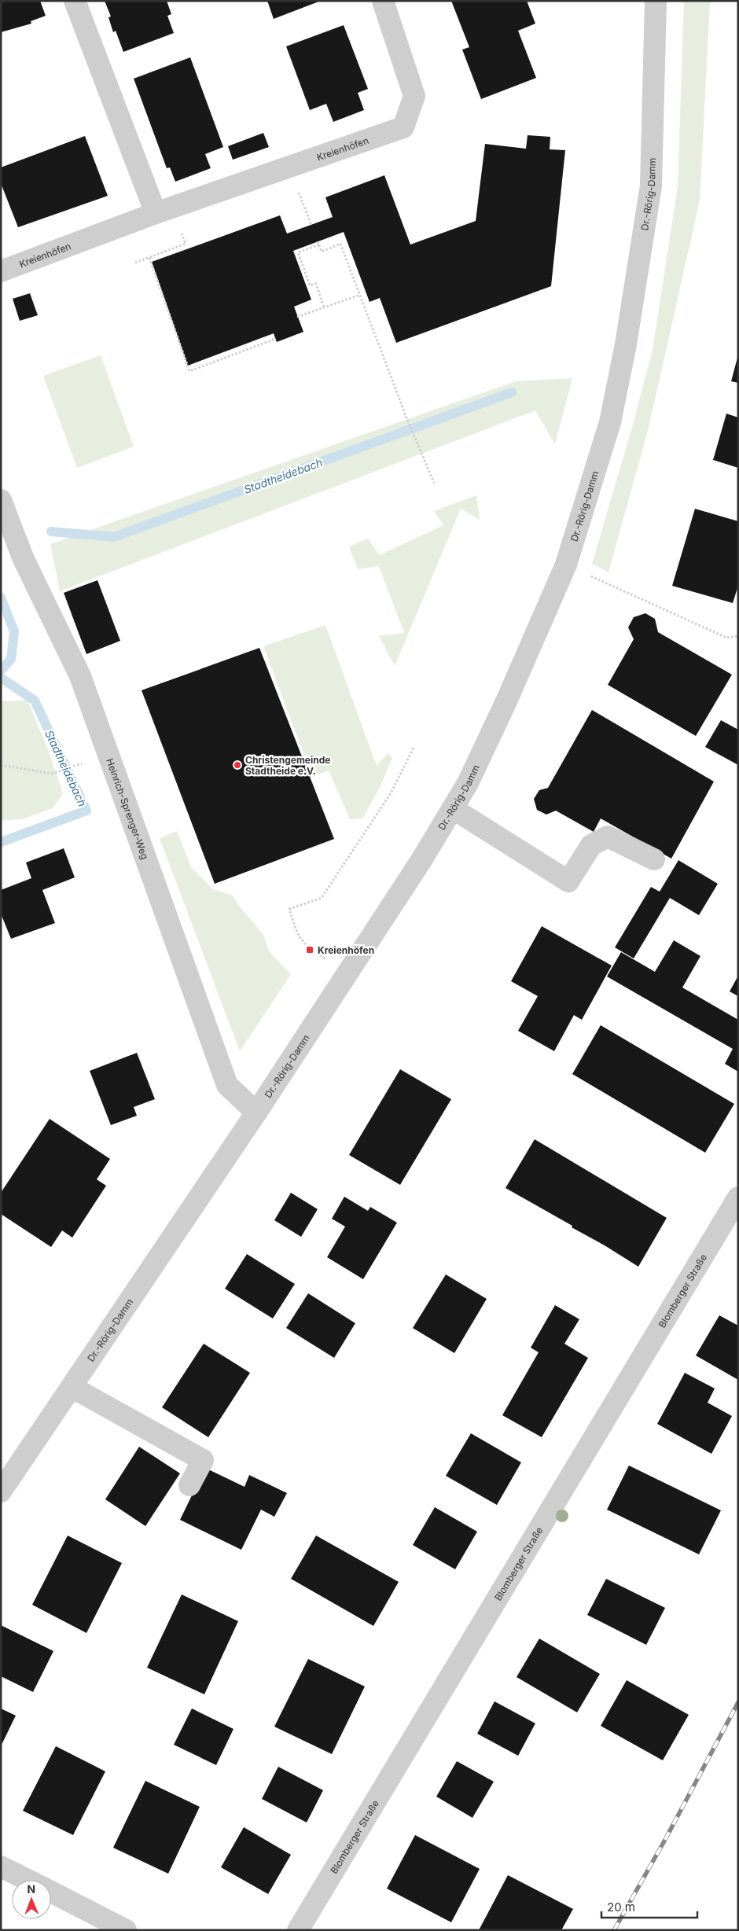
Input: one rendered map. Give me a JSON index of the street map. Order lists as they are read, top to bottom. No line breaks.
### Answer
{"streets":{"street":["Kreienhöfen","Dr.-Rörig-Damm","Heinrich-Sprenger-Weg","Blomberger Straße"]},"crossings":[["Dr.-Rörig-Damm","Heinrich-Sprenger-Weg"]],"water":["Stadtheidebach"],"places":{"other":["Christengemeinde Stadtheide e.V."],"transit":["Kreienhöfen"]},"scale_bar":"20 m","north":"top"}
